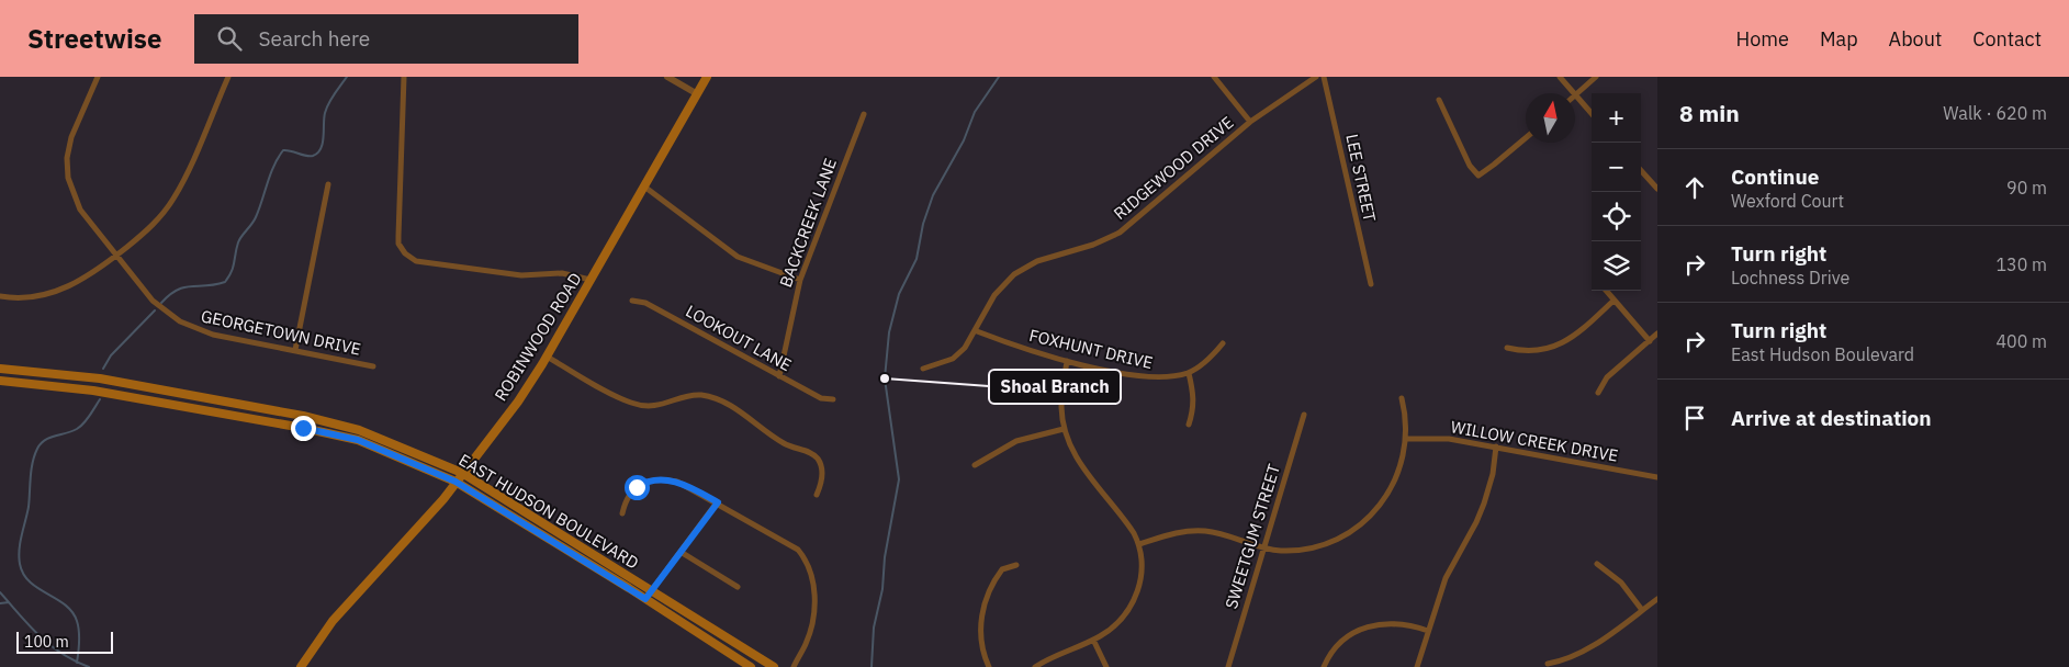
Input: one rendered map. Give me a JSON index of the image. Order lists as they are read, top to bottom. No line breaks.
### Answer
{"streets":{"main road":["ROBINWOOD ROAD","EAST HUDSON BOULEVARD"],"street":["RIDGEWOOD DRIVE","LEE STREET","BACKCREEK LANE","GEORGETOWN DRIVE","LOOKOUT LANE","FOXHUNT DRIVE","WILLOW CREEK DRIVE","SWEETGUM STREET"]},"crossings":[["RIDGEWOOD DRIVE","FOXHUNT DRIVE"],["BACKCREEK LANE","LOOKOUT LANE"],["ROBINWOOD ROAD","EAST HUDSON BOULEVARD"]],"places":["Shoal Branch"],"scale_bar":"100 m","north":"top","page":{"header":"Streetwise","search":"Search here","nav":["Home","Map","About","Contact"],"heading":["8 min","Walk · 620 m"],"map_buttons":["+","−"],"list":[["Continue","Wexford Court","90 m"],["Turn right","Lochness Drive","130 m"],["Turn right","East Hudson Boulevard","400 m"],"Arrive at destination"],"scale":"100 m"}}
